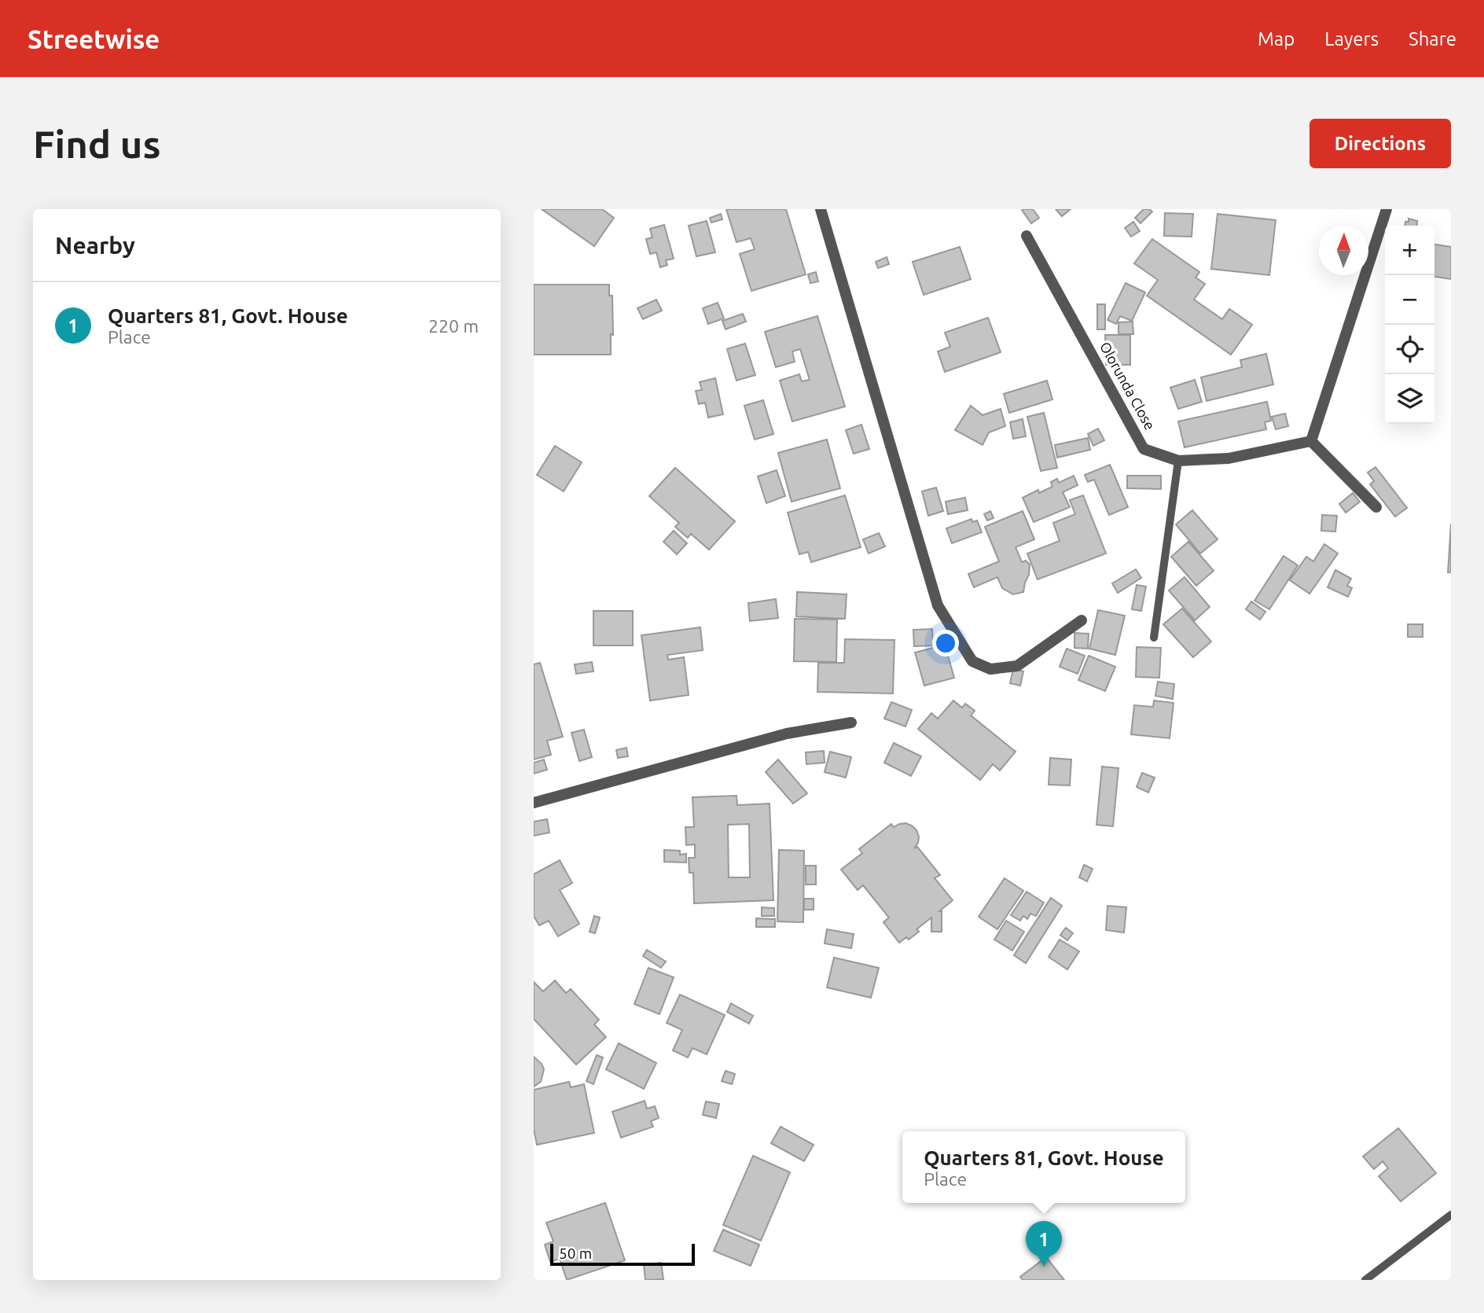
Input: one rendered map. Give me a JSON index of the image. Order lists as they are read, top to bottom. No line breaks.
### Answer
{"streets":{"street":["Olorunda Close"]},"scale_bar":"50 m","north":"top","page":{"header":"Streetwise","nav":["Map","Layers","Share"],"buttons":"Directions","title":"Find us","heading":"Nearby","map_buttons":["+","−"],"list":[{"mark":"1","name":"Quarters 81, Govt. House","note":"Place","value":"220 m"}],"popup":["Quarters 81, Govt. House","Place"],"pins":"1","scale":"50 m"}}
